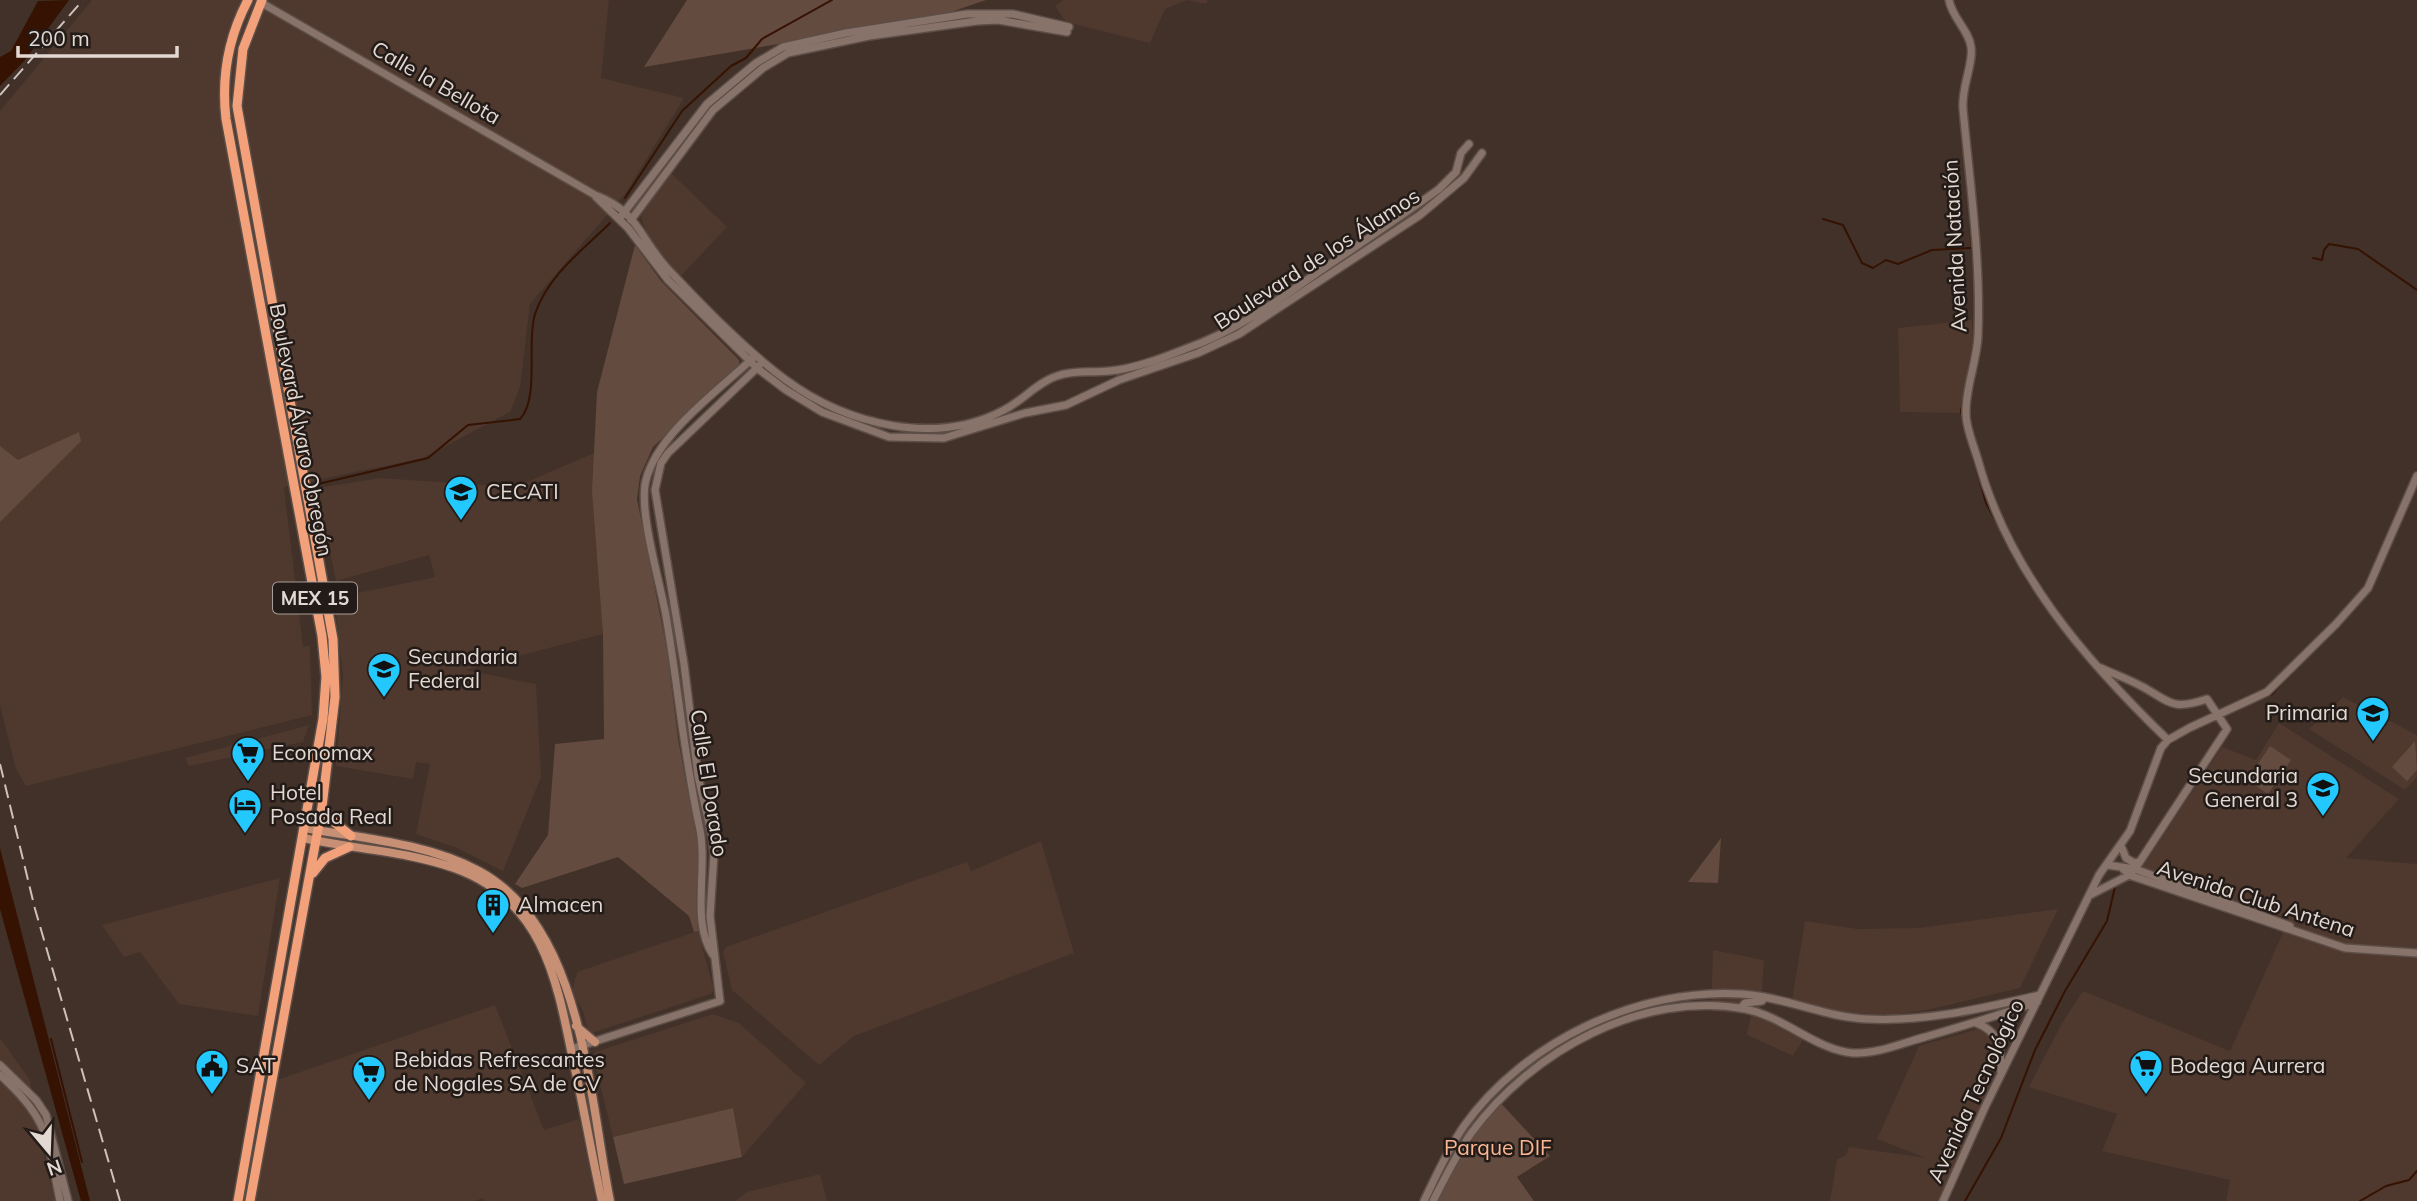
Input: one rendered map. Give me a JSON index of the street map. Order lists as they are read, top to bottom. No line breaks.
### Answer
{"streets":{"highway":["Boulevard Álvaro Obregón","MEX 15"],"street":["Calle la Bellota","Avenida Natación","Boulevard de los Álamos","Calle El Dorado","Avenida Club Antena","Avenida Tecnológico"]},"crossings":[["Calle la Bellota","Boulevard de los Álamos"],["Calle la Bellota","Boulevard Álvaro Obregón"],["Boulevard de los Álamos","Calle El Dorado"],["Avenida Club Antena","Avenida Tecnológico"]],"parks":["Parque DIF"],"places":{"school or university":["CECATI","Secundaria Federal","Primaria","Secundaria General 3"],"supermarket":["Economax","Bodega Aurrera","Bebidas Refrescantes de Nogales SA de CV"],"hotel":["Hotel Posada Real"],"building":["Almacen"],"public building":["SAT"]},"scale_bar":"200 m","north":"bottom"}
